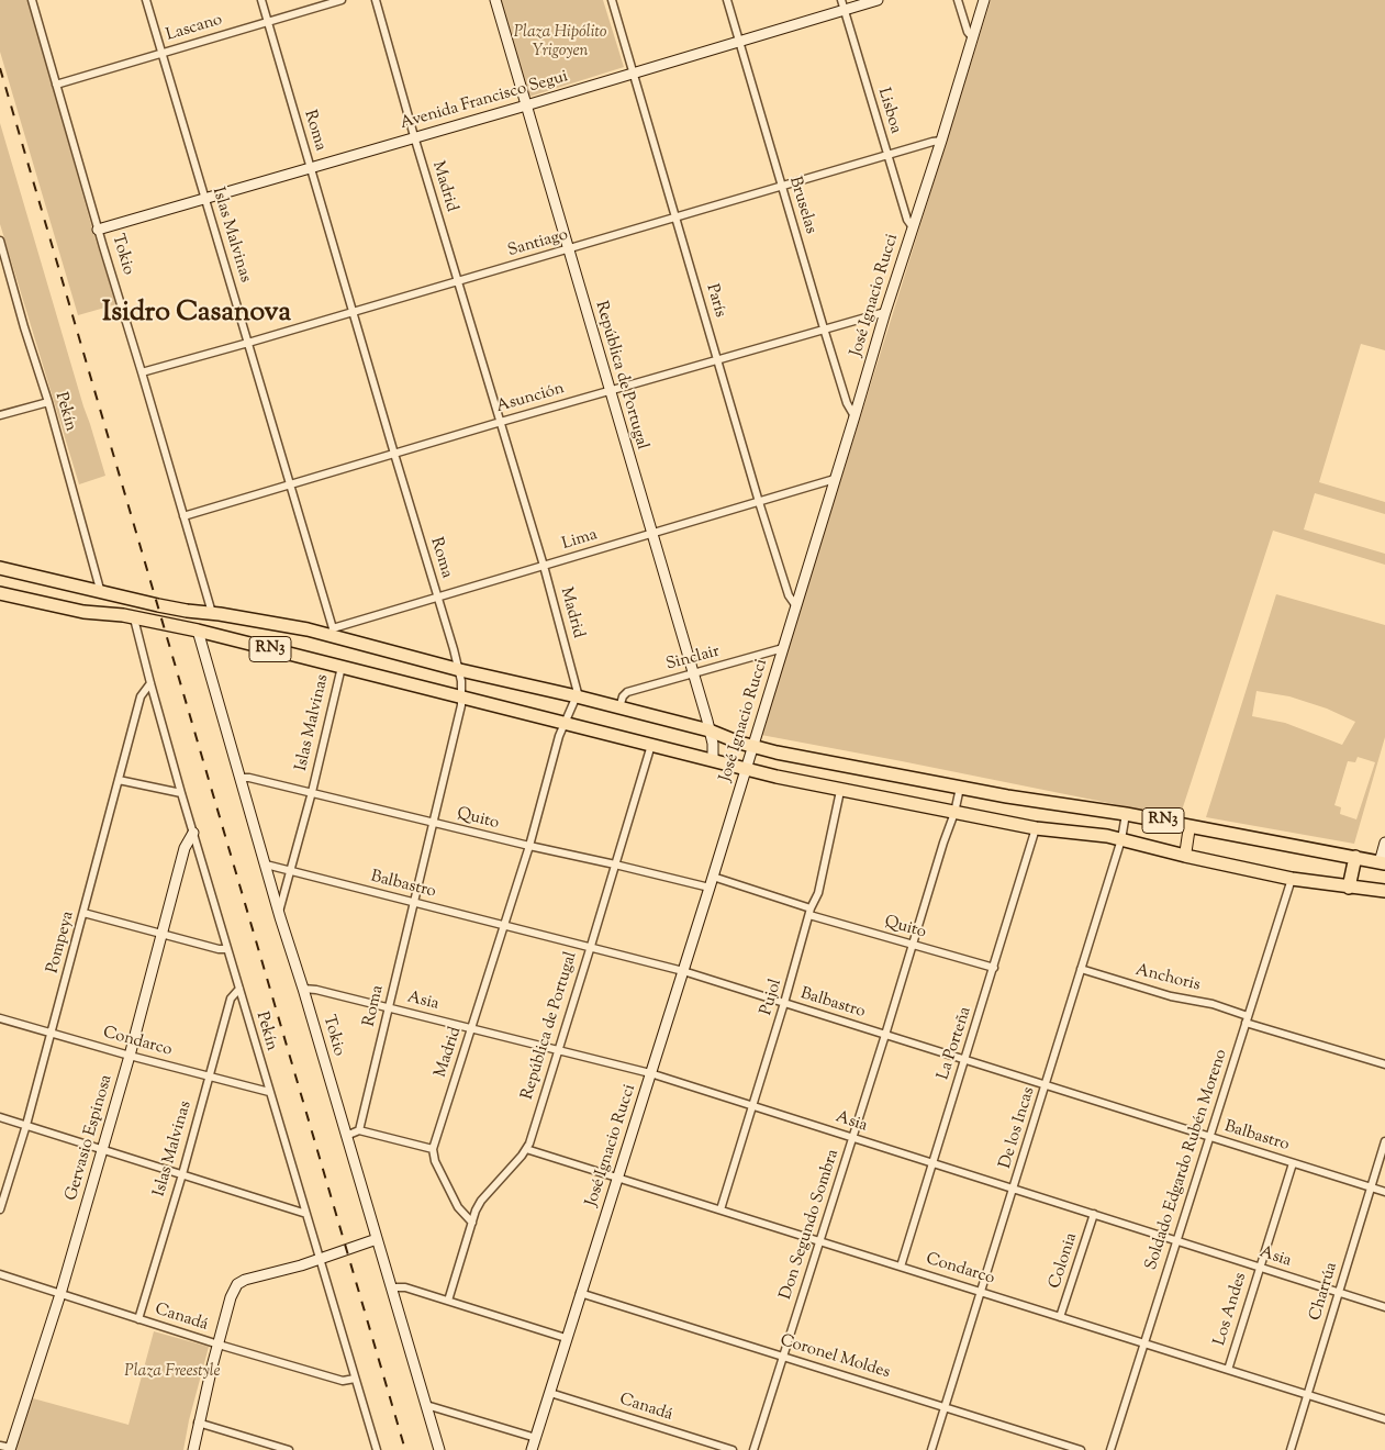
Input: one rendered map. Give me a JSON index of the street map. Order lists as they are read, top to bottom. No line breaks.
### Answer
{"streets":{"highway":["RN3"],"street":["Lascano","Avenida Francisco Segui","Lisboa","Roma","Madrid","Bruselas","Islas Malvinas","Santiago","Tokio","José Ignacio Rucci","París","República de Portugal","Asunción","Pekín","Lima","Sinclair","Quito","Balbastro","Pompeya","Anchoris","Pujol","Asia","Condarco","La Porteña","De los Incas","Gervasio Espinosa","Soldado Edgardo Rubén Moreno","Don Segundo Sombra","Colonia","Charrúa","Los Andes","Canadá","Coronel Moldes"]},"crossings":[["Lascano","Roma"],["Lascano","Islas Malvinas"],["Lascano","Tokio"],["Avenida Francisco Segui","Lisboa"],["Avenida Francisco Segui","Roma"],["Avenida Francisco Segui","Madrid"],["Avenida Francisco Segui","Bruselas"],["Avenida Francisco Segui","Islas Malvinas"],["Avenida Francisco Segui","Tokio"],["Avenida Francisco Segui","París"],["Avenida Francisco Segui","República de Portugal"],["Lisboa","Santiago"],["Lisboa","José Ignacio Rucci"],["Roma","Santiago"],["Roma","Asunción"],["Roma","Lima"],["Roma","RN3"],["Roma","Quito"],["Roma","Balbastro"],["Roma","Asia"],["Madrid","Santiago"],["Madrid","Asunción"],["Madrid","Lima"],["Madrid","RN3"],["Madrid","Quito"],["Madrid","Balbastro"],["Madrid","Asia"],["Bruselas","Santiago"],["Bruselas","José Ignacio Rucci"],["Bruselas","Asunción"],["Islas Malvinas","Santiago"],["Islas Malvinas","Tokio"],["Islas Malvinas","Asunción"],["Islas Malvinas","Pekín"],["Islas Malvinas","Lima"],["Islas Malvinas","RN3"],["Islas Malvinas","Quito"],["Islas Malvinas","Balbastro"],["Islas Malvinas","Condarco"],["Islas Malvinas","Canadá"],["Santiago","Tokio"],["Santiago","José Ignacio Rucci"],["Santiago","París"],["Santiago","República de Portugal"],["Tokio","Asunción"],["Tokio","RN3"],["Tokio","Quito"],["Tokio","Balbastro"],["Tokio","Asia"],["José Ignacio Rucci","París"],["José Ignacio Rucci","Asunción"],["José Ignacio Rucci","Lima"],["José Ignacio Rucci","RN3"],["José Ignacio Rucci","Sinclair"],["José Ignacio Rucci","Quito"],["José Ignacio Rucci","Balbastro"],["José Ignacio Rucci","Asia"],["José Ignacio Rucci","Condarco"],["José Ignacio Rucci","Canadá"],["José Ignacio Rucci","Coronel Moldes"],["París","Asunción"],["París","Lima"],["República de Portugal","Asunción"],["República de Portugal","Lima"],["República de Portugal","RN3"],["República de Portugal","Sinclair"],["República de Portugal","Quito"],["República de Portugal","Balbastro"],["República de Portugal","Asia"],["República de Portugal","Condarco"],["Pekín","RN3"],["Pekín","Pompeya"],["Pekín","Condarco"],["Pekín","Gervasio Espinosa"],["Pekín","Canadá"],["Lima","RN3"],["RN3","Sinclair"],["RN3","Pujol"],["RN3","La Porteña"],["RN3","De los Incas"],["RN3","Soldado Edgardo Rubén Moreno"],["RN3","Don Segundo Sombra"],["Quito","Pujol"],["Quito","La Porteña"],["Quito","Don Segundo Sombra"],["Balbastro","Pujol"],["Balbastro","La Porteña"],["Balbastro","De los Incas"],["Balbastro","Soldado Edgardo Rubén Moreno"],["Balbastro","Don Segundo Sombra"],["Balbastro","Charrúa"],["Balbastro","Los Andes"],["Pompeya","Condarco"],["Anchoris","De los Incas"],["Anchoris","Soldado Edgardo Rubén Moreno"],["Pujol","Asia"],["Pujol","Condarco"],["Asia","La Porteña"],["Asia","De los Incas"],["Asia","Soldado Edgardo Rubén Moreno"],["Asia","Don Segundo Sombra"],["Asia","Colonia"],["Asia","Charrúa"],["Asia","Los Andes"],["Condarco","La Porteña"],["Condarco","De los Incas"],["Condarco","Gervasio Espinosa"],["Condarco","Soldado Edgardo Rubén Moreno"],["Condarco","Don Segundo Sombra"],["Condarco","Colonia"],["Condarco","Charrúa"],["Condarco","Los Andes"],["De los Incas","Coronel Moldes"],["Gervasio Espinosa","Canadá"],["Don Segundo Sombra","Coronel Moldes"]],"districts":["Isidro Casanova"],"parks":["Plaza Hipólito Yrigoyen","Plaza Freestyle"]}
